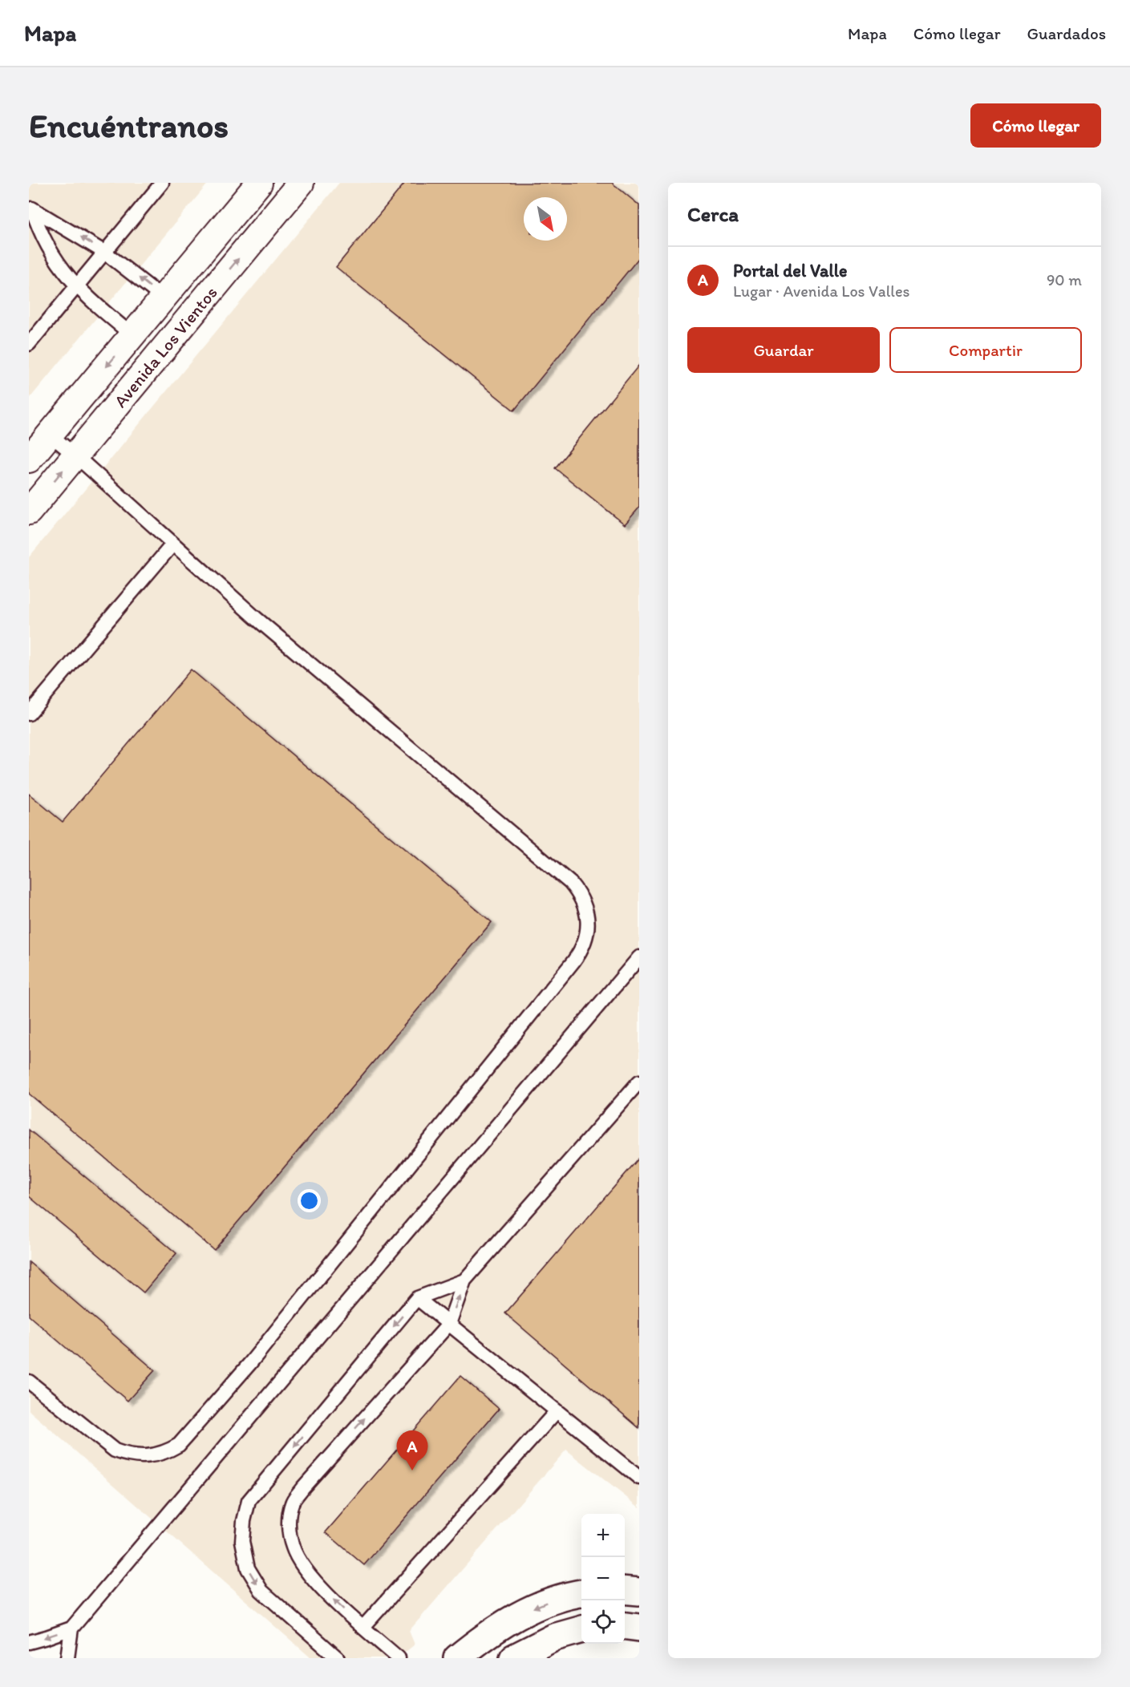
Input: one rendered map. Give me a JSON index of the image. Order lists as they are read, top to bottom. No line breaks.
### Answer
{"streets":{"street":["Avenida Los Vientos"]},"north":"bottom right","page":{"header":"Mapa","nav":["Mapa","Cómo llegar","Guardados"],"buttons":["Cómo llegar",["Guardar","Compartir"]],"title":"Encuéntranos","heading":"Cerca","list":[{"mark":"A","name":"Portal del Valle","note":"Lugar · Avenida Los Valles","value":"90 m"}],"pins":"A","map_buttons":["+","−"]}}
